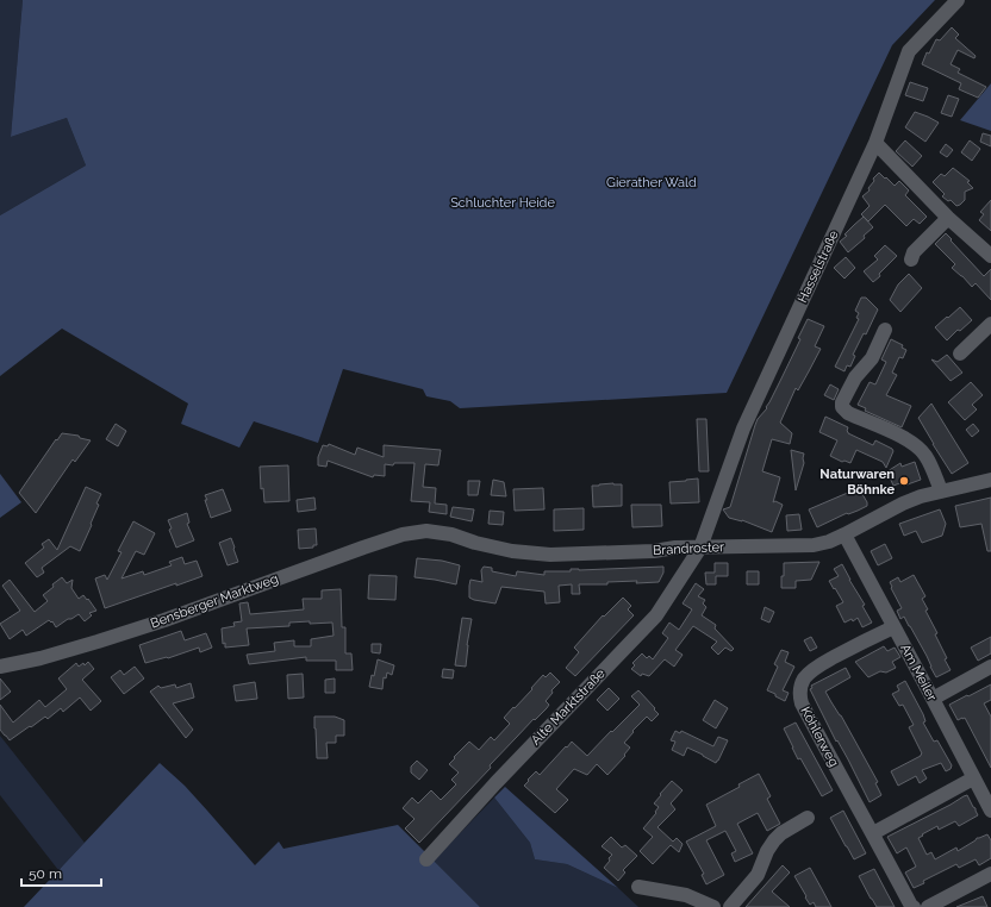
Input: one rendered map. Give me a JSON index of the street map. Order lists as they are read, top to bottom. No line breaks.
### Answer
{"streets":{"street":["Hasselstraße","Brandroster","Bensberger Marktweg","Am Meiler","Alte Marktstraße","Köhlerweg"]},"crossings":[["Hasselstraße","Brandroster"],["Hasselstraße","Alte Marktstraße"],["Brandroster","Bensberger Marktweg"],["Brandroster","Am Meiler"],["Brandroster","Alte Marktstraße"],["Am Meiler","Köhlerweg"]],"parks":["Gierather Wald","Schluchter Heide"],"places":["Naturwaren Böhnke"],"scale_bar":"50 m"}
